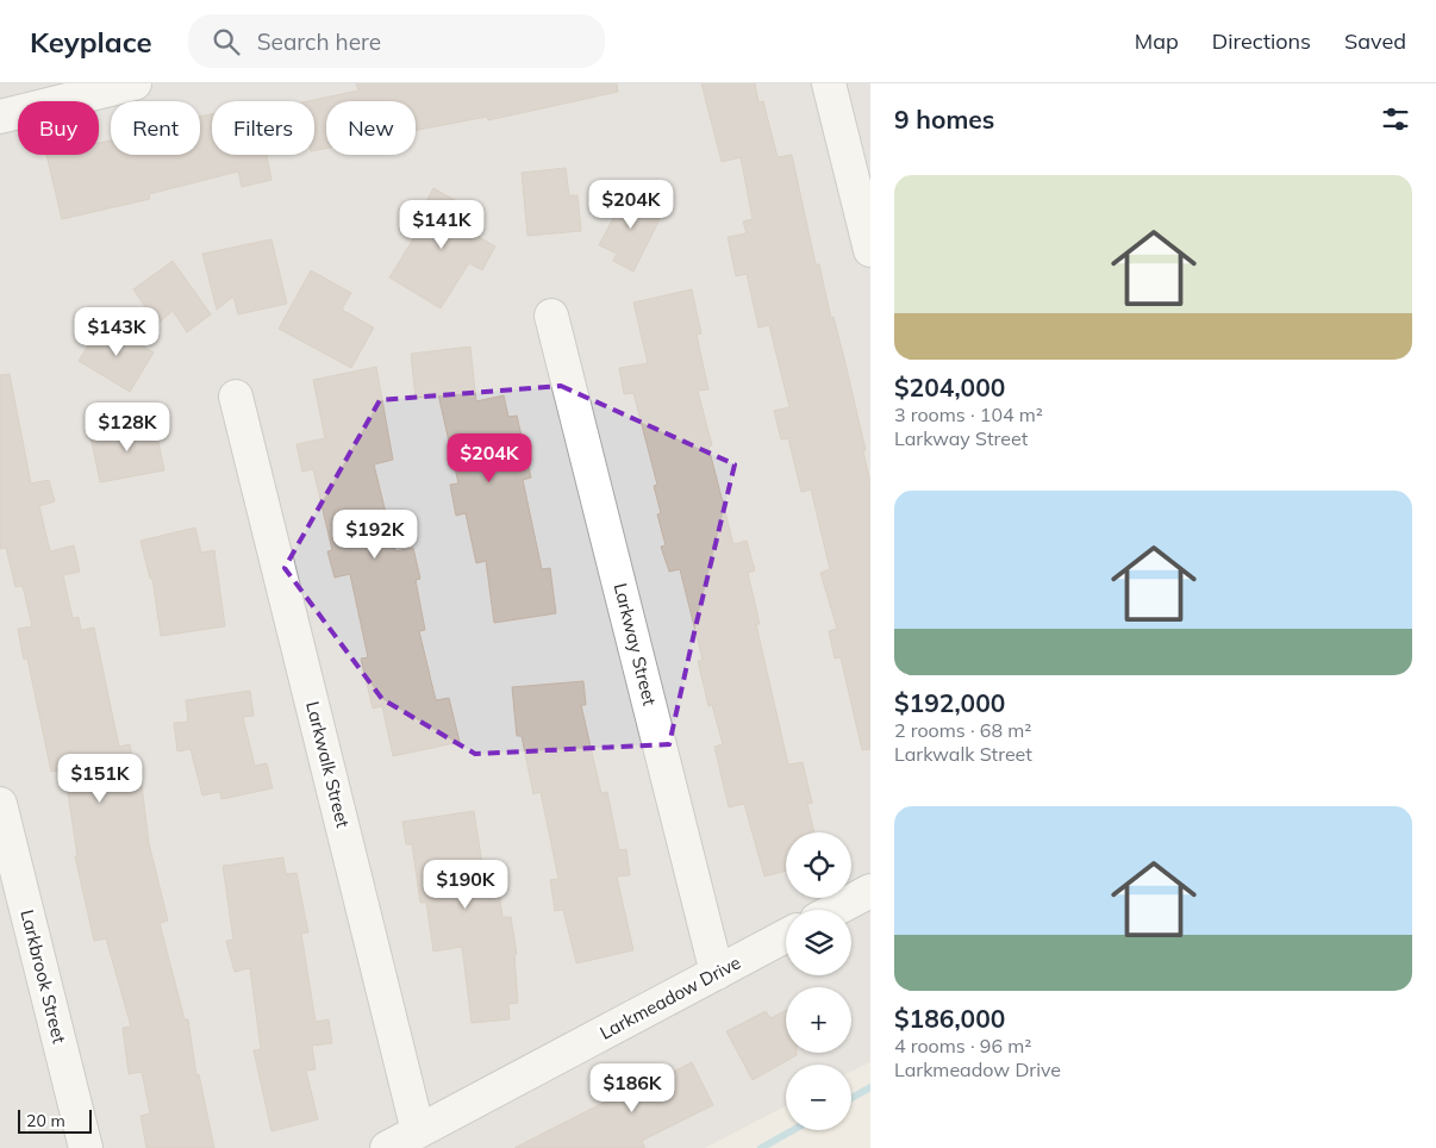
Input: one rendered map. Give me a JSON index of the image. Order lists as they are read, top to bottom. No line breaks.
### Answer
{"streets":{"street":["Larkway Street","Larkwalk Street","Larkbrook Street","Larkmeadow Drive"]},"crossings":[["Larkway Street","Larkmeadow Drive"],["Larkwalk Street","Larkmeadow Drive"]],"scale_bar":"20 m","page":{"header":"Keyplace","search":"Search here","nav":["Map","Directions","Saved"],"heading":"9 homes","chip":["Buy","Rent","Filters","New"],"list":[{"name":"$204,000","note":"3 rooms · 104 m² · Larkway Street"},{"name":"$192,000","note":"2 rooms · 68 m² · Larkwalk Street"},{"name":"$186,000","note":"4 rooms · 96 m² · Larkmeadow Drive"}],"price":["$204K","$141K","$143K","$128K","$204K","$192K","$151K","$190K","$186K"],"map_buttons":["+","−"],"scale":"20 m"}}
